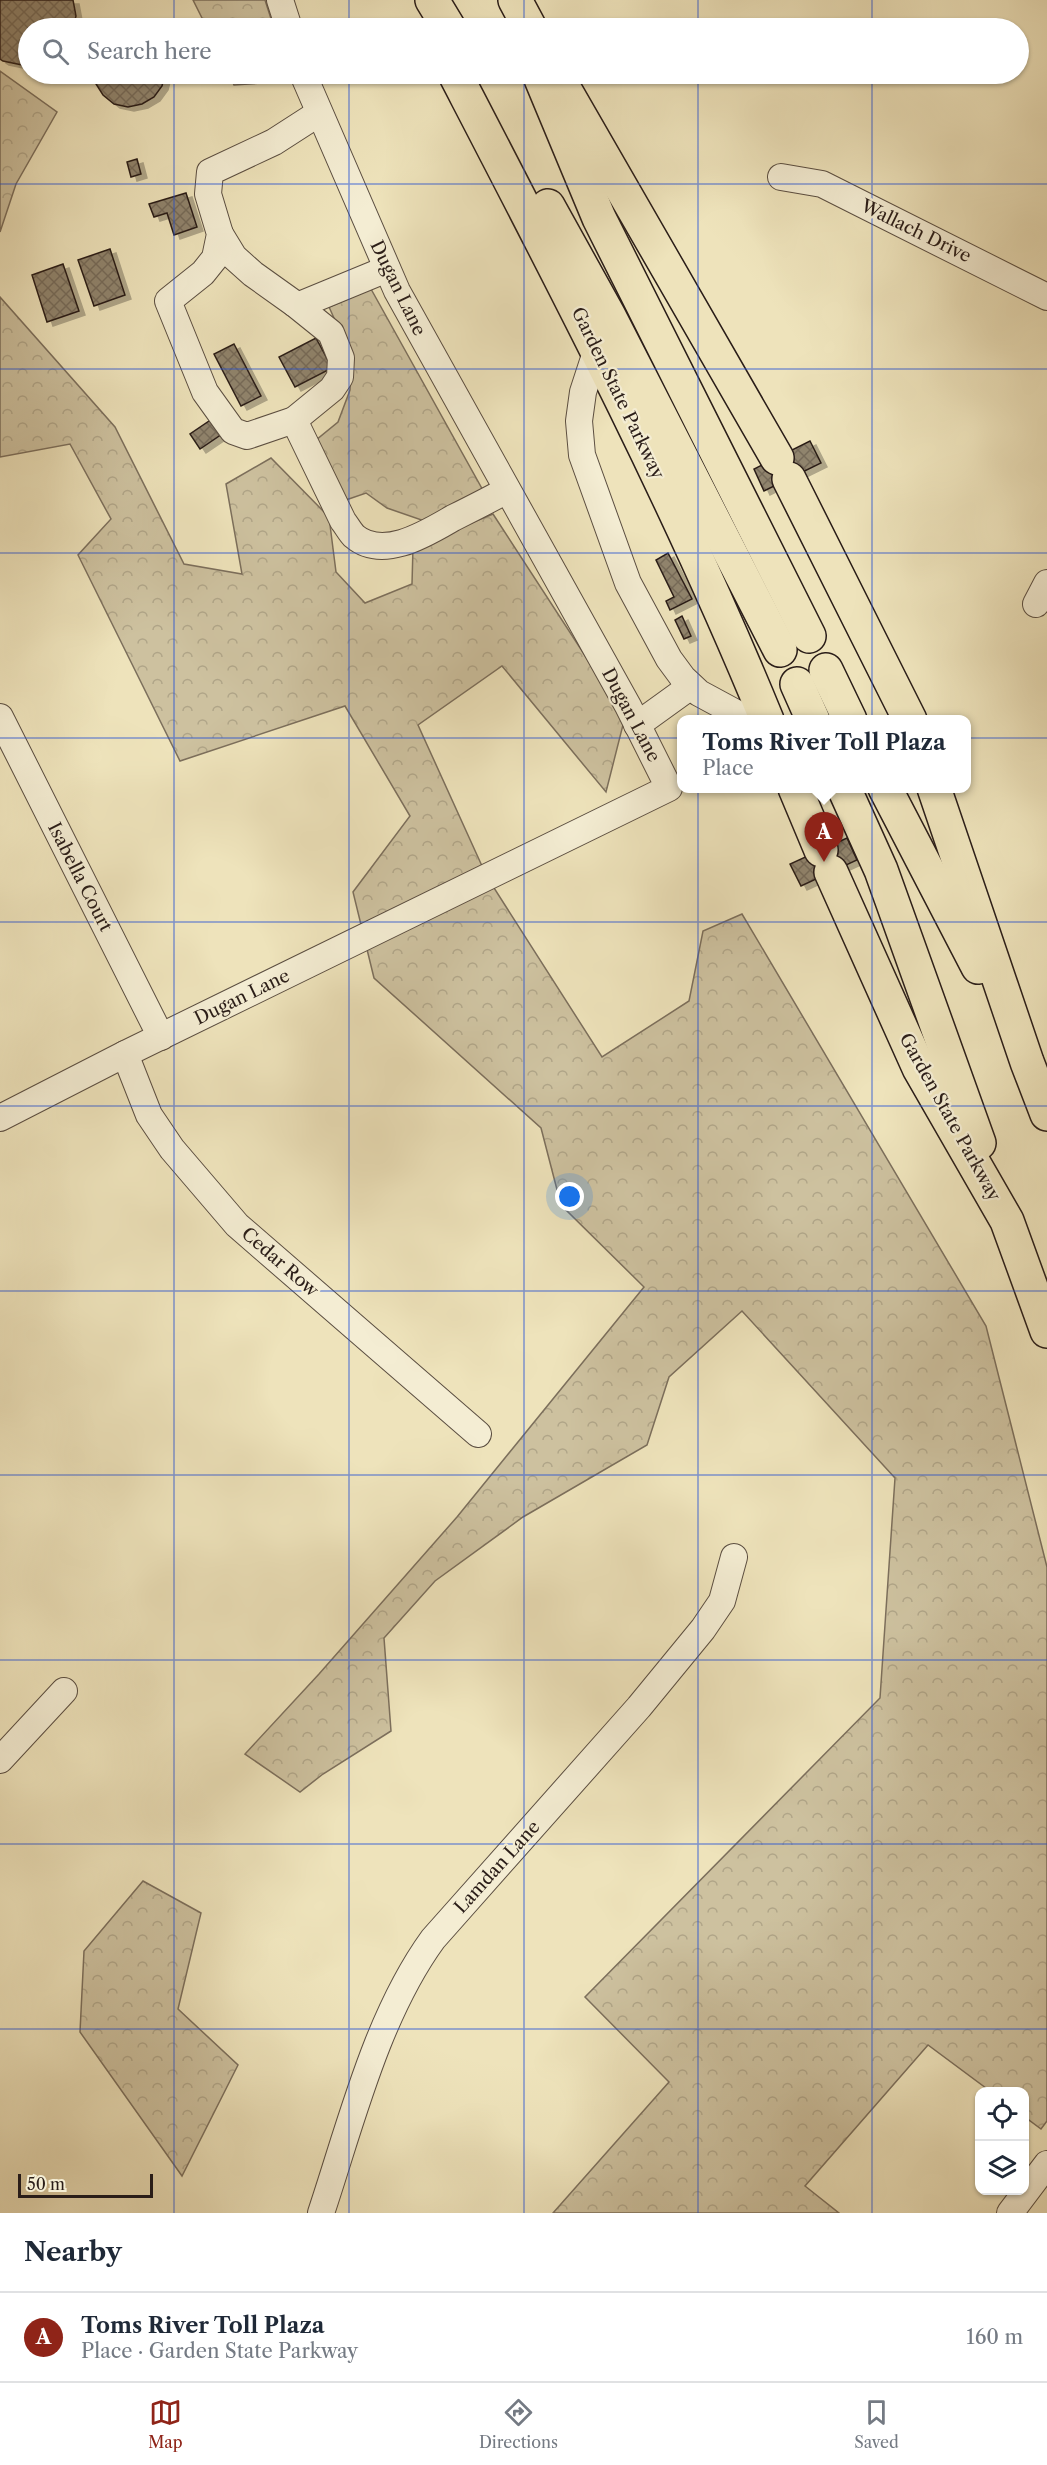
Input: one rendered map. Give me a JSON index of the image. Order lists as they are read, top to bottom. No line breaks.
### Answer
{"streets":{"highway":["Garden State Parkway"],"street":["Wallach Drive","Dugan Lane","Isabella Court","Cedar Row","Lamdan Lane"]},"crossings":[["Dugan Lane","Isabella Court"],["Dugan Lane","Cedar Row"]],"scale_bar":"50 m","page":{"search":"Search here","popup":["Toms River Toll Plaza","Place"],"pins":"A","scale":"50 m","heading":"Nearby","list":[{"mark":"A","name":"Toms River Toll Plaza","note":"Place · Garden State Parkway","value":"160 m"}],"nav":["Map","Directions","Saved"]}}
